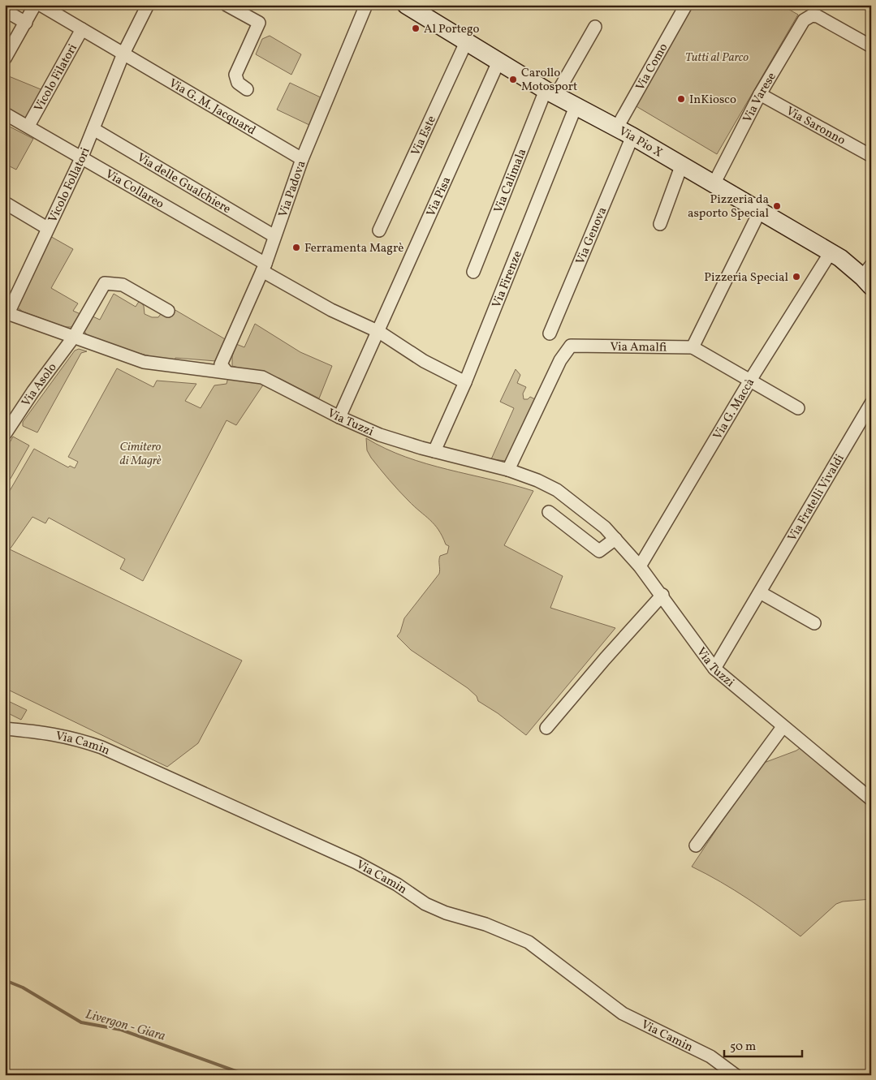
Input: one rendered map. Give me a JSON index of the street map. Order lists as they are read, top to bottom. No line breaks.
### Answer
{"streets":{"street":["Via Como","Vicolo Filatori","Via Varese","Via G. M. Jacquard","Via Saronno","Via Este","Via Pio X","Via Calimala","Via delle Gualchiere","Vicolo Follatori","Via Collareo","Via Padova","Via Pisa","Via Genova","Via Firenze","Via Amalfi","Via Asolo","Via G. Maccà","Via Tuzzi","Via Fratelli Vivaldi","Via Camin"]},"crossings":[["Via Como","Via Pio X"],["Vicolo Filatori","Via Collareo"],["Via Varese","Via Saronno"],["Via Varese","Via Pio X"],["Via G. M. Jacquard","Vicolo Follatori"],["Via G. M. Jacquard","Via Padova"],["Via Este","Via Pio X"],["Via Pio X","Via Calimala"],["Via Pio X","Via Pisa"],["Via Pio X","Via Genova"],["Via Pio X","Via Firenze"],["Via Pio X","Via G. Maccà"],["Via delle Gualchiere","Vicolo Follatori"],["Via delle Gualchiere","Via Padova"],["Vicolo Follatori","Via Collareo"],["Vicolo Follatori","Via Tuzzi"],["Via Collareo","Via Padova"],["Via Padova","Via Tuzzi"],["Via Pisa","Via Tuzzi"],["Via Firenze","Via Tuzzi"],["Via Amalfi","Via Tuzzi"],["Via Asolo","Via Tuzzi"],["Via G. Maccà","Via Tuzzi"],["Via Tuzzi","Via Fratelli Vivaldi"]],"water":["Livergon - Giara"],"parks":["Tutti al Parco","Cimitero di Magrè"],"places":["Al Portego","Carollo Motosport","InKiosco","Pizzeria da asporto Special","Ferramenta Magrè","Pizzeria Special"],"scale_bar":"50 m"}
